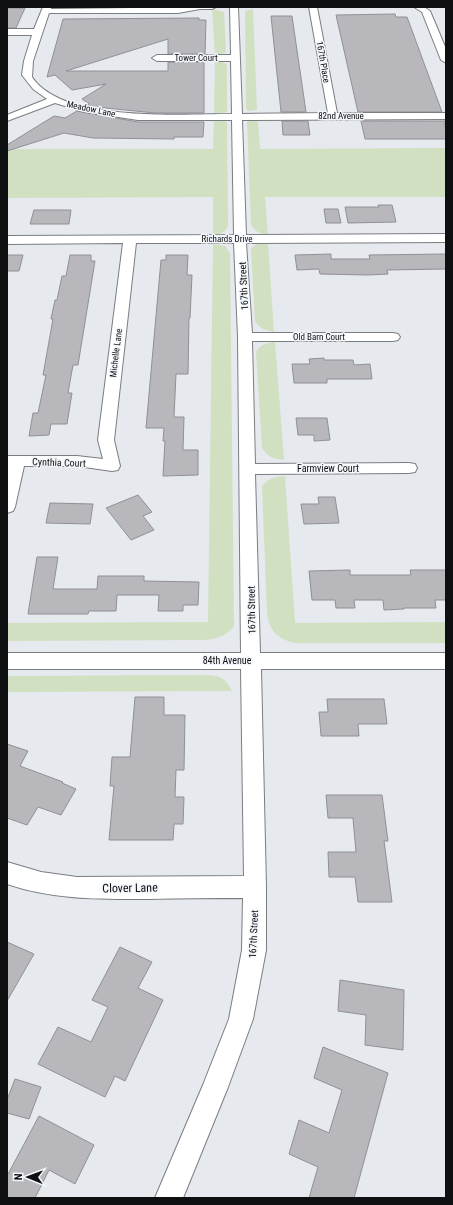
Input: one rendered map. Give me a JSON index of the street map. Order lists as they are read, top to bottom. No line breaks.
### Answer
{"streets":{"street":["Tower Court","167th Place","Meadow Lane","82nd Avenue","Richards Drive","167th Street","Old Barn Court","Michelle Lane","Cynthia Court","Farmview Court","84th Avenue","Clover Lane"]},"crossings":[["Tower Court","167th Street"],["167th Place","82nd Avenue"],["Meadow Lane","82nd Avenue"],["Meadow Lane","167th Street"],["82nd Avenue","167th Street"],["Richards Drive","167th Street"],["Richards Drive","Michelle Lane"],["167th Street","Old Barn Court"],["167th Street","Farmview Court"],["167th Street","84th Avenue"],["167th Street","Clover Lane"],["Michelle Lane","Cynthia Court"]],"north":"left"}
